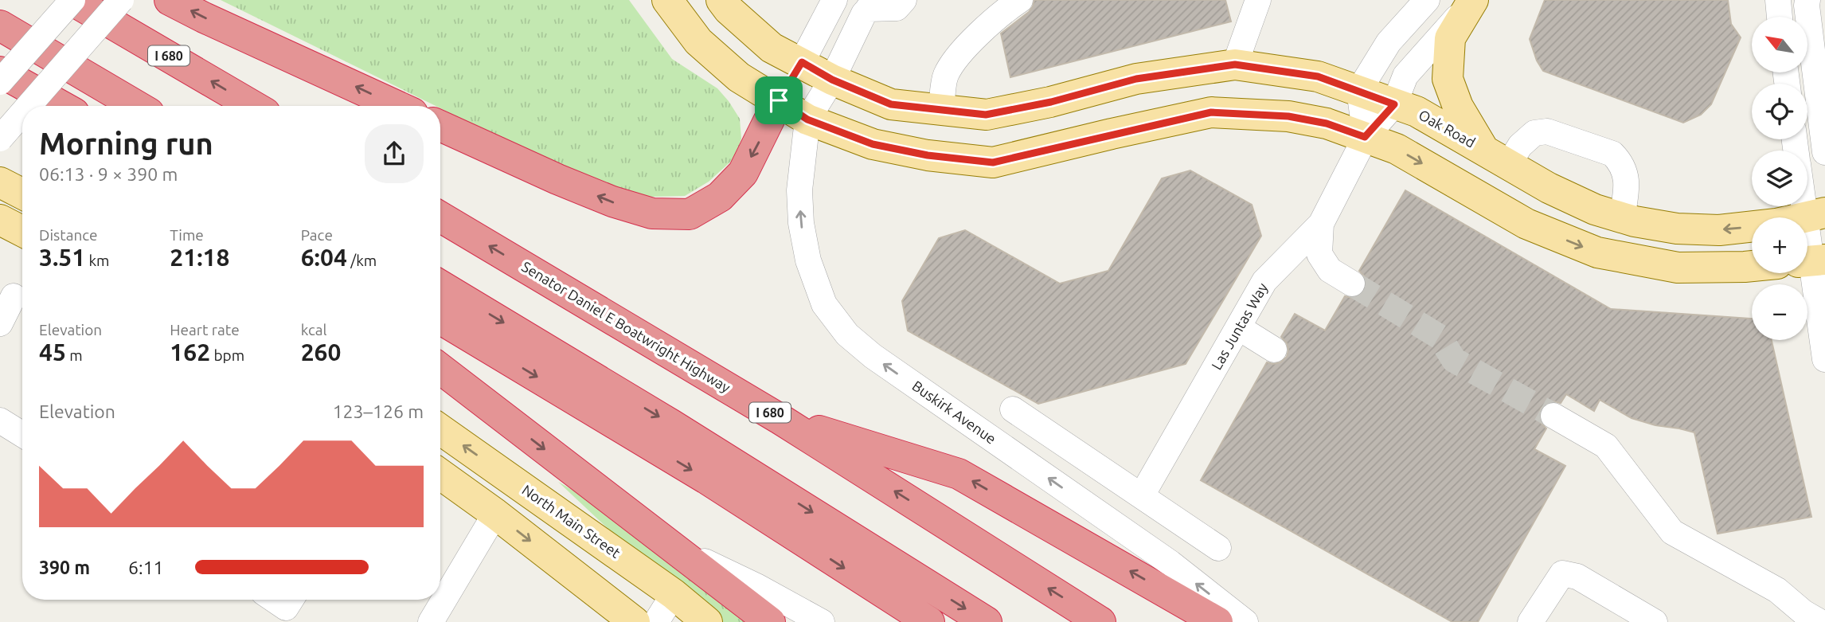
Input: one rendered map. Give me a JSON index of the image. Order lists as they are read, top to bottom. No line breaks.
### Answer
{"streets":{"highway":["I 680","Senator Daniel E Boatwright Highway"],"main road":["Oak Road","North Main Street"],"street":["Las Juntas Way","Buskirk Avenue"]},"crossings":[["Oak Road","Las Juntas Way"],["Oak Road","Buskirk Avenue"]],"north":"top left","page":{"map_buttons":["+","−"],"heading":["Morning run","06:13 · 9 × 390 m"],"stats":[["Distance","3.51 km"],["Time","21:18"],["Pace","6:04 /km"],["Elevation","45 m"],["Heart rate","162 bpm"],["kcal","260"]],"chart":["Elevation","123–126 m"],"list":[{"name":"390 m","note":"6:11"}]}}
